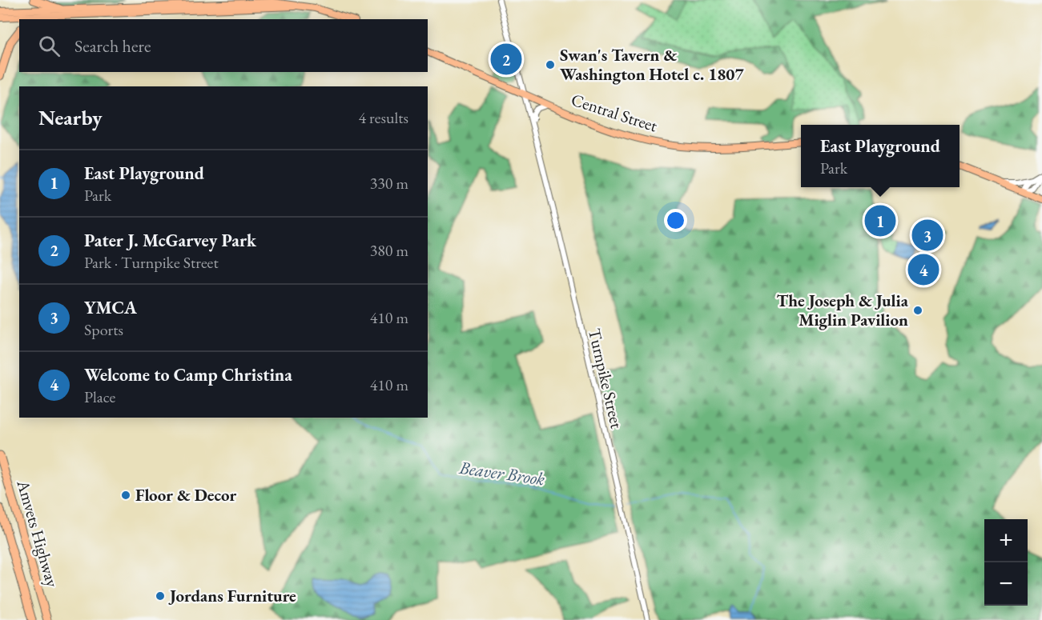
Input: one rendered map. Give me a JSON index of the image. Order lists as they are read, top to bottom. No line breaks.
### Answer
{"streets":{"highway":["Amvets Highway"],"main road":["Central Street"],"street":["Turnpike Street"]},"crossings":[["Central Street","Turnpike Street"]],"water":["Beaver Brook"],"places":["Swan's Tavern & Washington Hotel c. 1807","The Joseph & Julia Miglin Pavilion","Floor & Decor","Jordans Furniture"],"page":{"search":"Search here","pins":["2","1","3","4"],"heading":["Nearby","4 results"],"popup":["East Playground","Park"],"list":[{"mark":"1","name":"East Playground","note":"Park","value":"330 m"},{"mark":"2","name":"Pater J. McGarvey Park","note":"Park · Turnpike Street","value":"380 m"},{"mark":"3","name":"YMCA","note":"Sports","value":"410 m"},{"mark":"4","name":"Welcome to Camp Christina","note":"Place","value":"410 m"}],"map_buttons":["+","−"]}}
